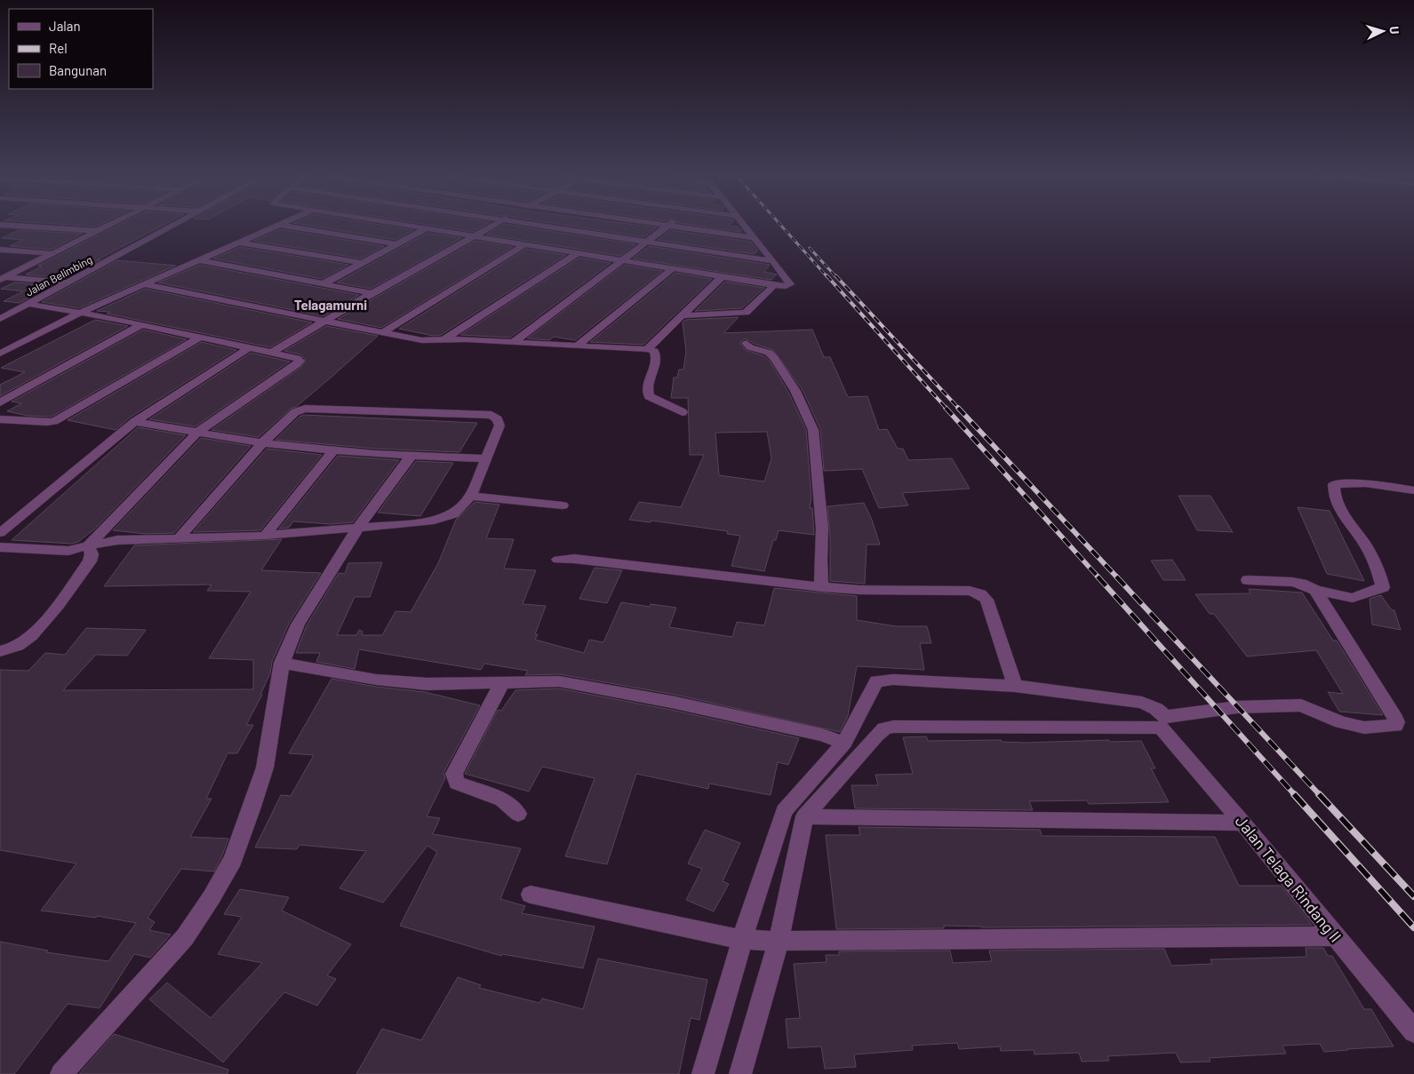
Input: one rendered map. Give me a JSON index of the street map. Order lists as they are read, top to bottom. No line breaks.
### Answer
{"streets":{"street":["Jalan Belimbing","Jalan Telaga Rindang II"]},"districts":["Telagamurni"],"legend":["Jalan","Rel","Bangunan"],"north":"right"}
